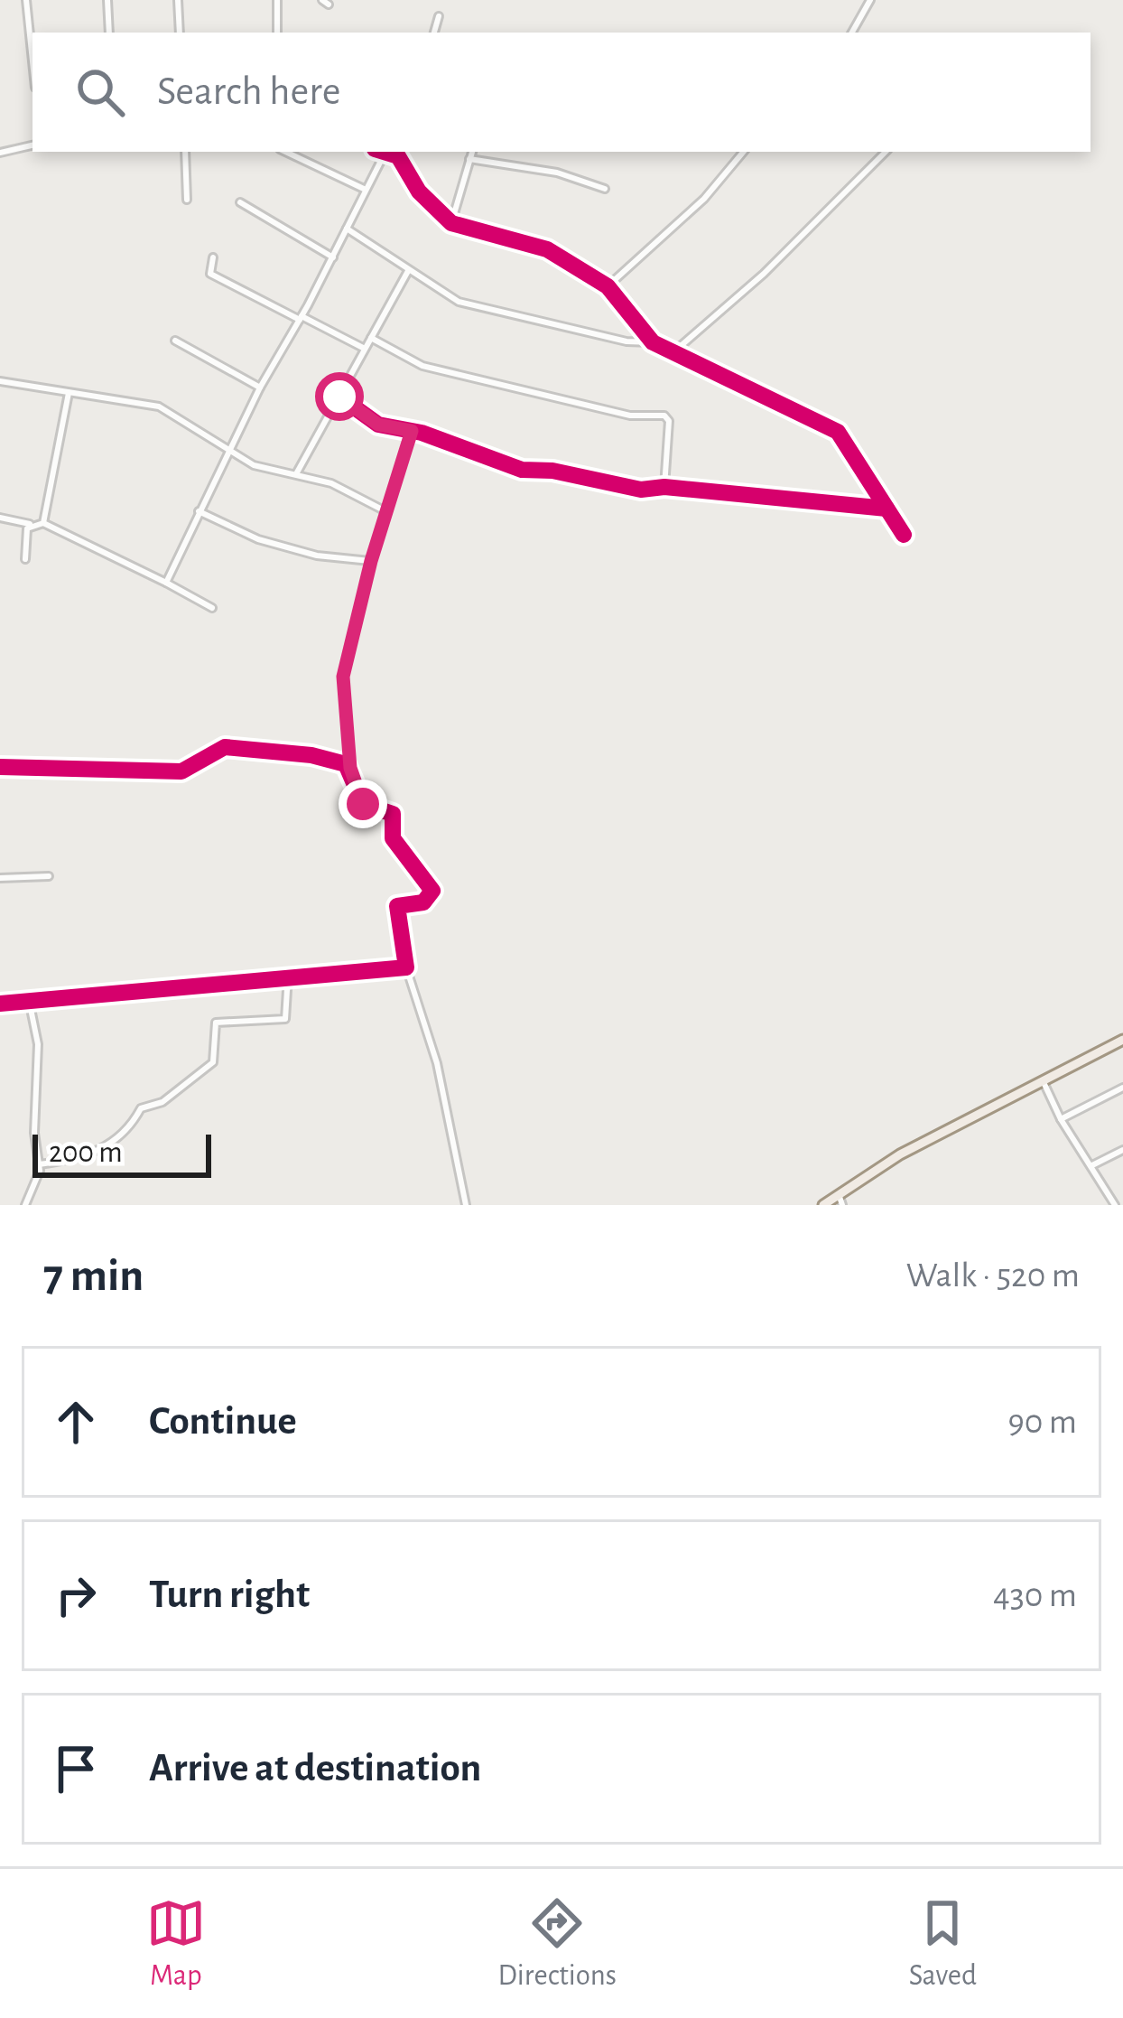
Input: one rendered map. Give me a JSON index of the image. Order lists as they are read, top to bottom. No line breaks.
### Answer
{"scale_bar":"200 m","page":{"search":"Search here","scale":"200 m","heading":["7 min","Walk · 520 m"],"list":[["Continue","90 m"],["Turn right","430 m"],"Arrive at destination"],"nav":["Map","Directions","Saved"]}}
